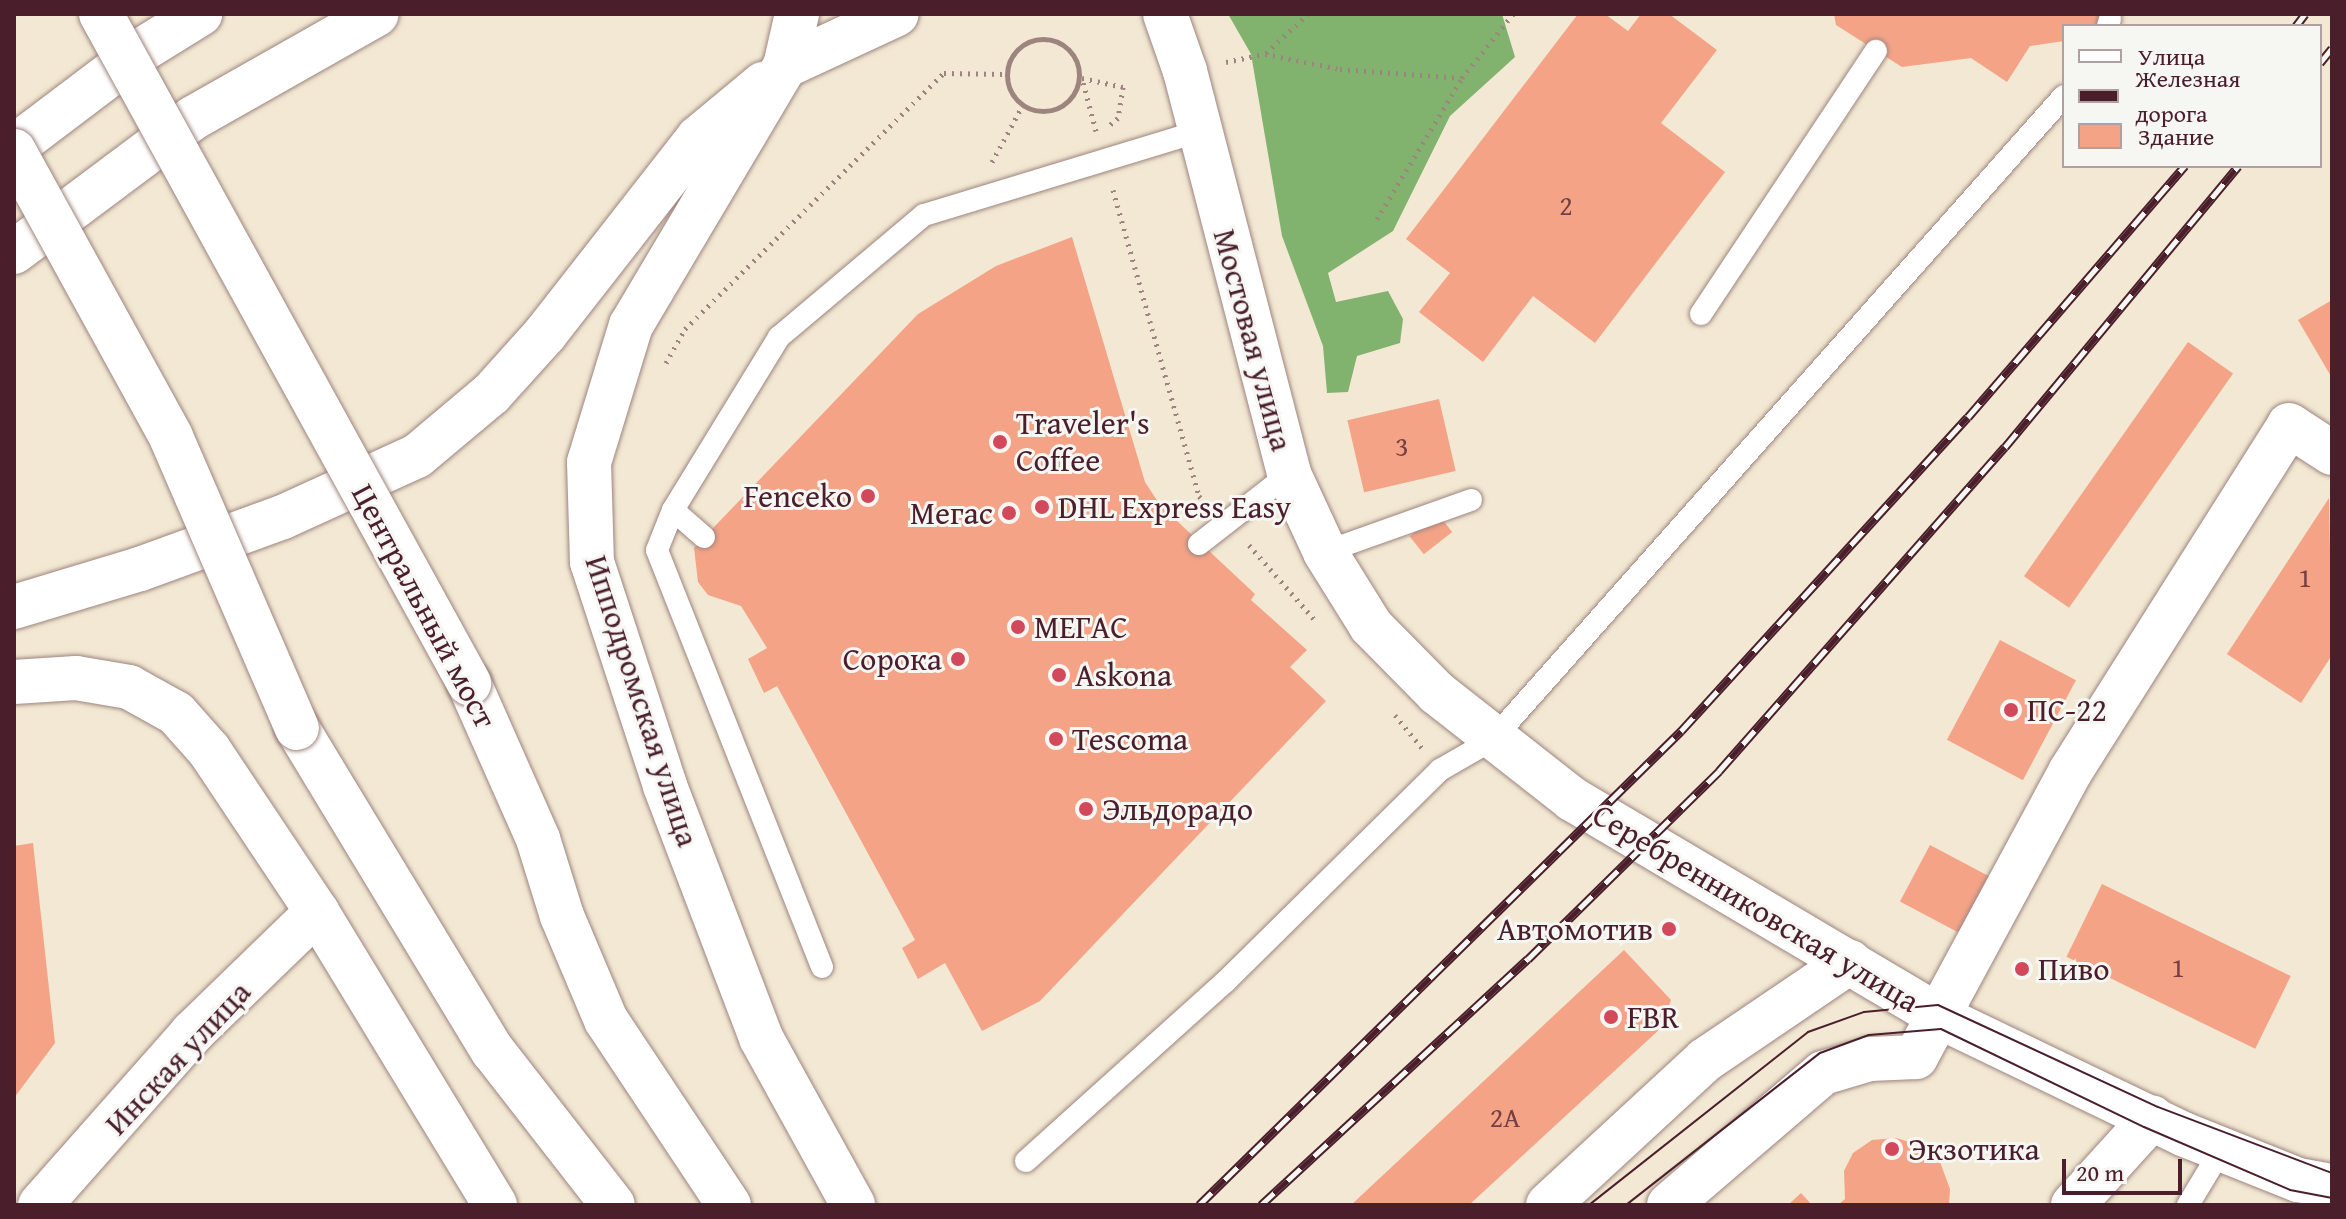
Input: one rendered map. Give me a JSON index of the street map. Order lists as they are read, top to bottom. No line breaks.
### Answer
{"streets":{"main road":["Мостовая улица","Центральный мост","Ипподромская улица","Серебренниковская улица","Инская улица"]},"crossings":[["Мостовая улица","Серебренниковская улица"]],"places":["Traveler's Coffee","Fenceko","DHL Express Easy","Мегас","МЕГАС","Сорока","Askona","ПС-22","Tescoma","Эльдорадо","Автомотив","Пиво","FBR","Экзотика"],"house_numbers":["2","3","1","1","2А"],"legend":["Улица","Железная дорога","Здание"],"scale_bar":"20 m"}
